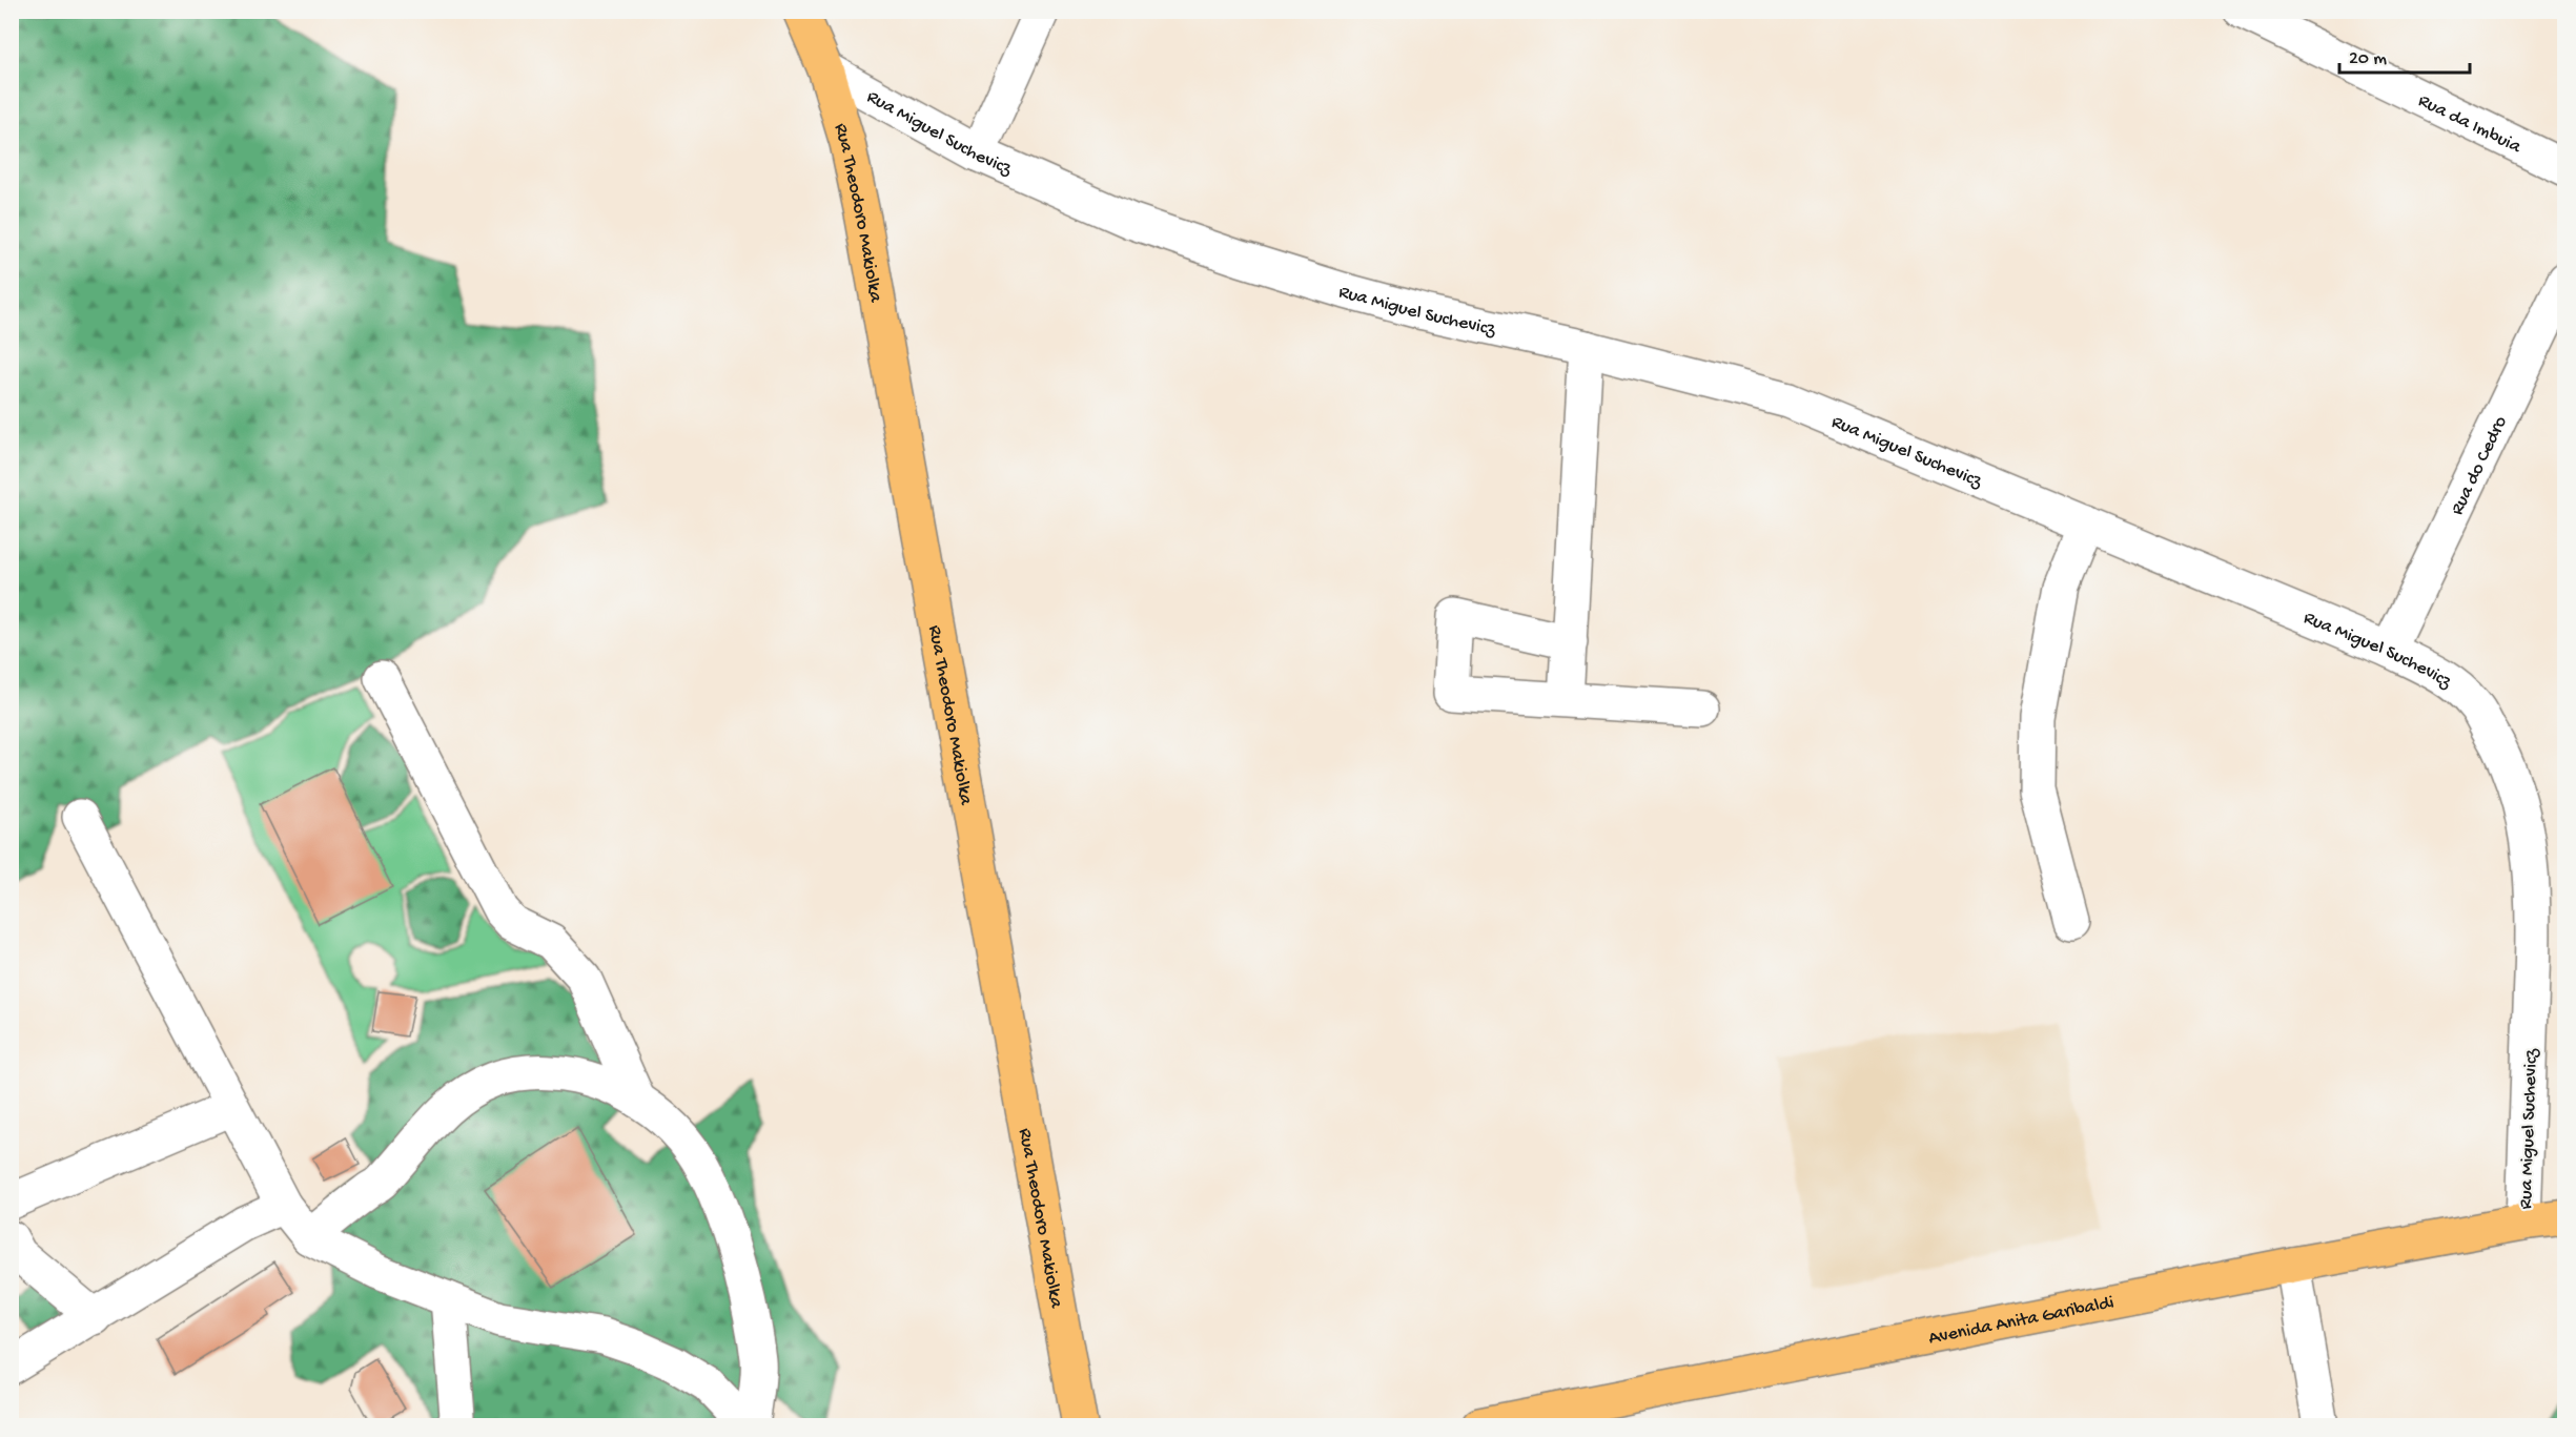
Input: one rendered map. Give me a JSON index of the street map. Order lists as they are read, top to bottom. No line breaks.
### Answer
{"streets":{"main road":["Rua Theodoro Makiolka","Avenida Anita Garibaldi"],"street":["Rua da Imbuia","Rua Miguel Suchevicz","Rua do Cedro"]},"crossings":[["Rua Miguel Suchevicz","Rua Theodoro Makiolka"],["Rua Miguel Suchevicz","Rua do Cedro"],["Rua Miguel Suchevicz","Avenida Anita Garibaldi"]],"scale_bar":"20 m"}
